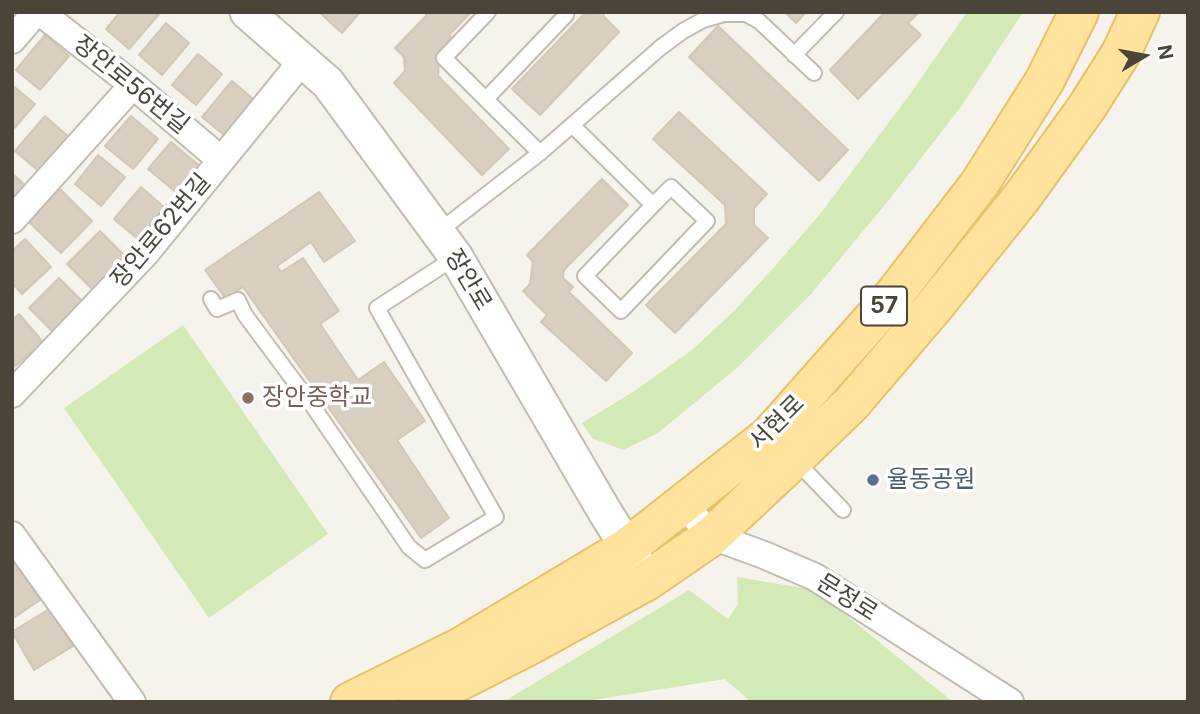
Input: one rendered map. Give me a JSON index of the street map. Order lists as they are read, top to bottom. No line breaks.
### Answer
{"streets":{"main road":["57","서현로"],"street":["장안로56번길","장안로62번길","장안로","문정로"]},"crossings":[["장안로56번길","장안로62번길"],["장안로62번길","장안로"],["장안로","서현로"],["서현로","문정로"]],"places":["장안중학교","율동공원"],"north":"right"}
